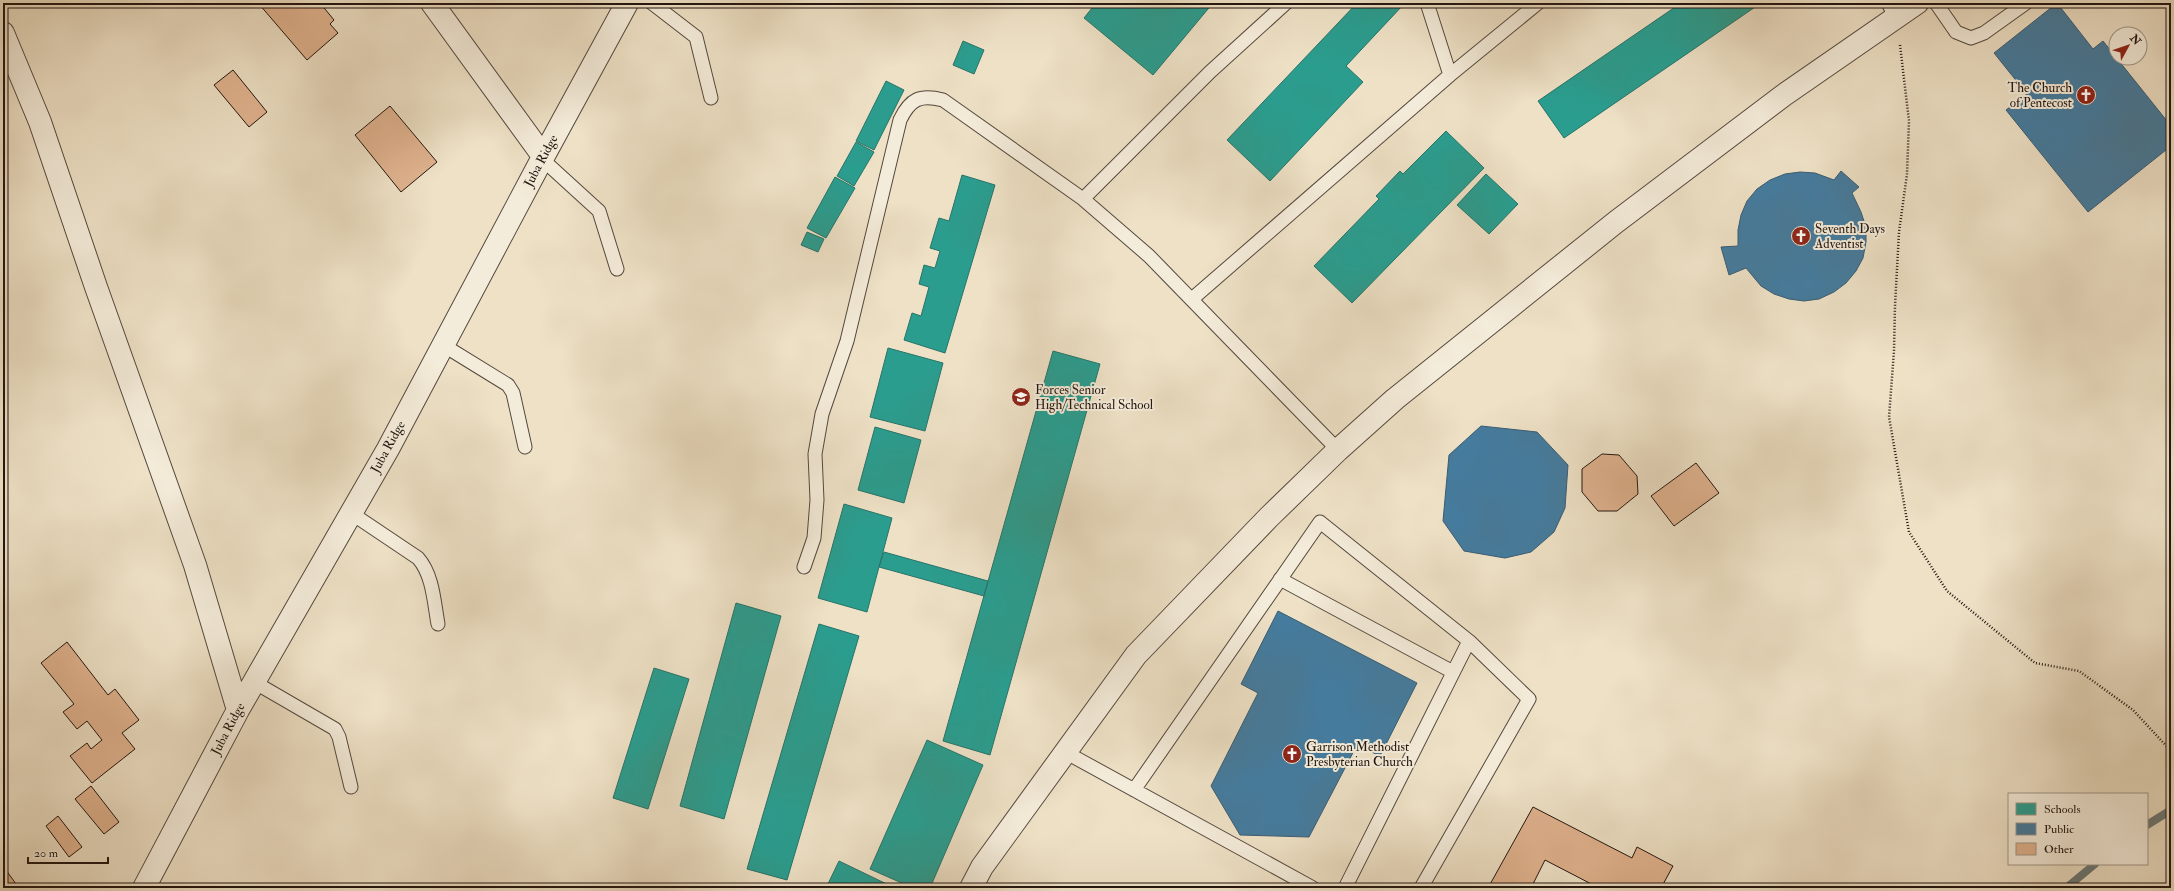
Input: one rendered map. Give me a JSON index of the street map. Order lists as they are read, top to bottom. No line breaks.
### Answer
{"streets":{"street":["Juba Ridge"]},"places":{"church":["The Church of Pentecost","Seventh Days Adventist","Garrison Methodist Presbyterian Church"],"school or university":["Forces Senior High/Technical School"]},"legend":["Schools","Public","Other"],"scale_bar":"20 m","north":"top right"}
